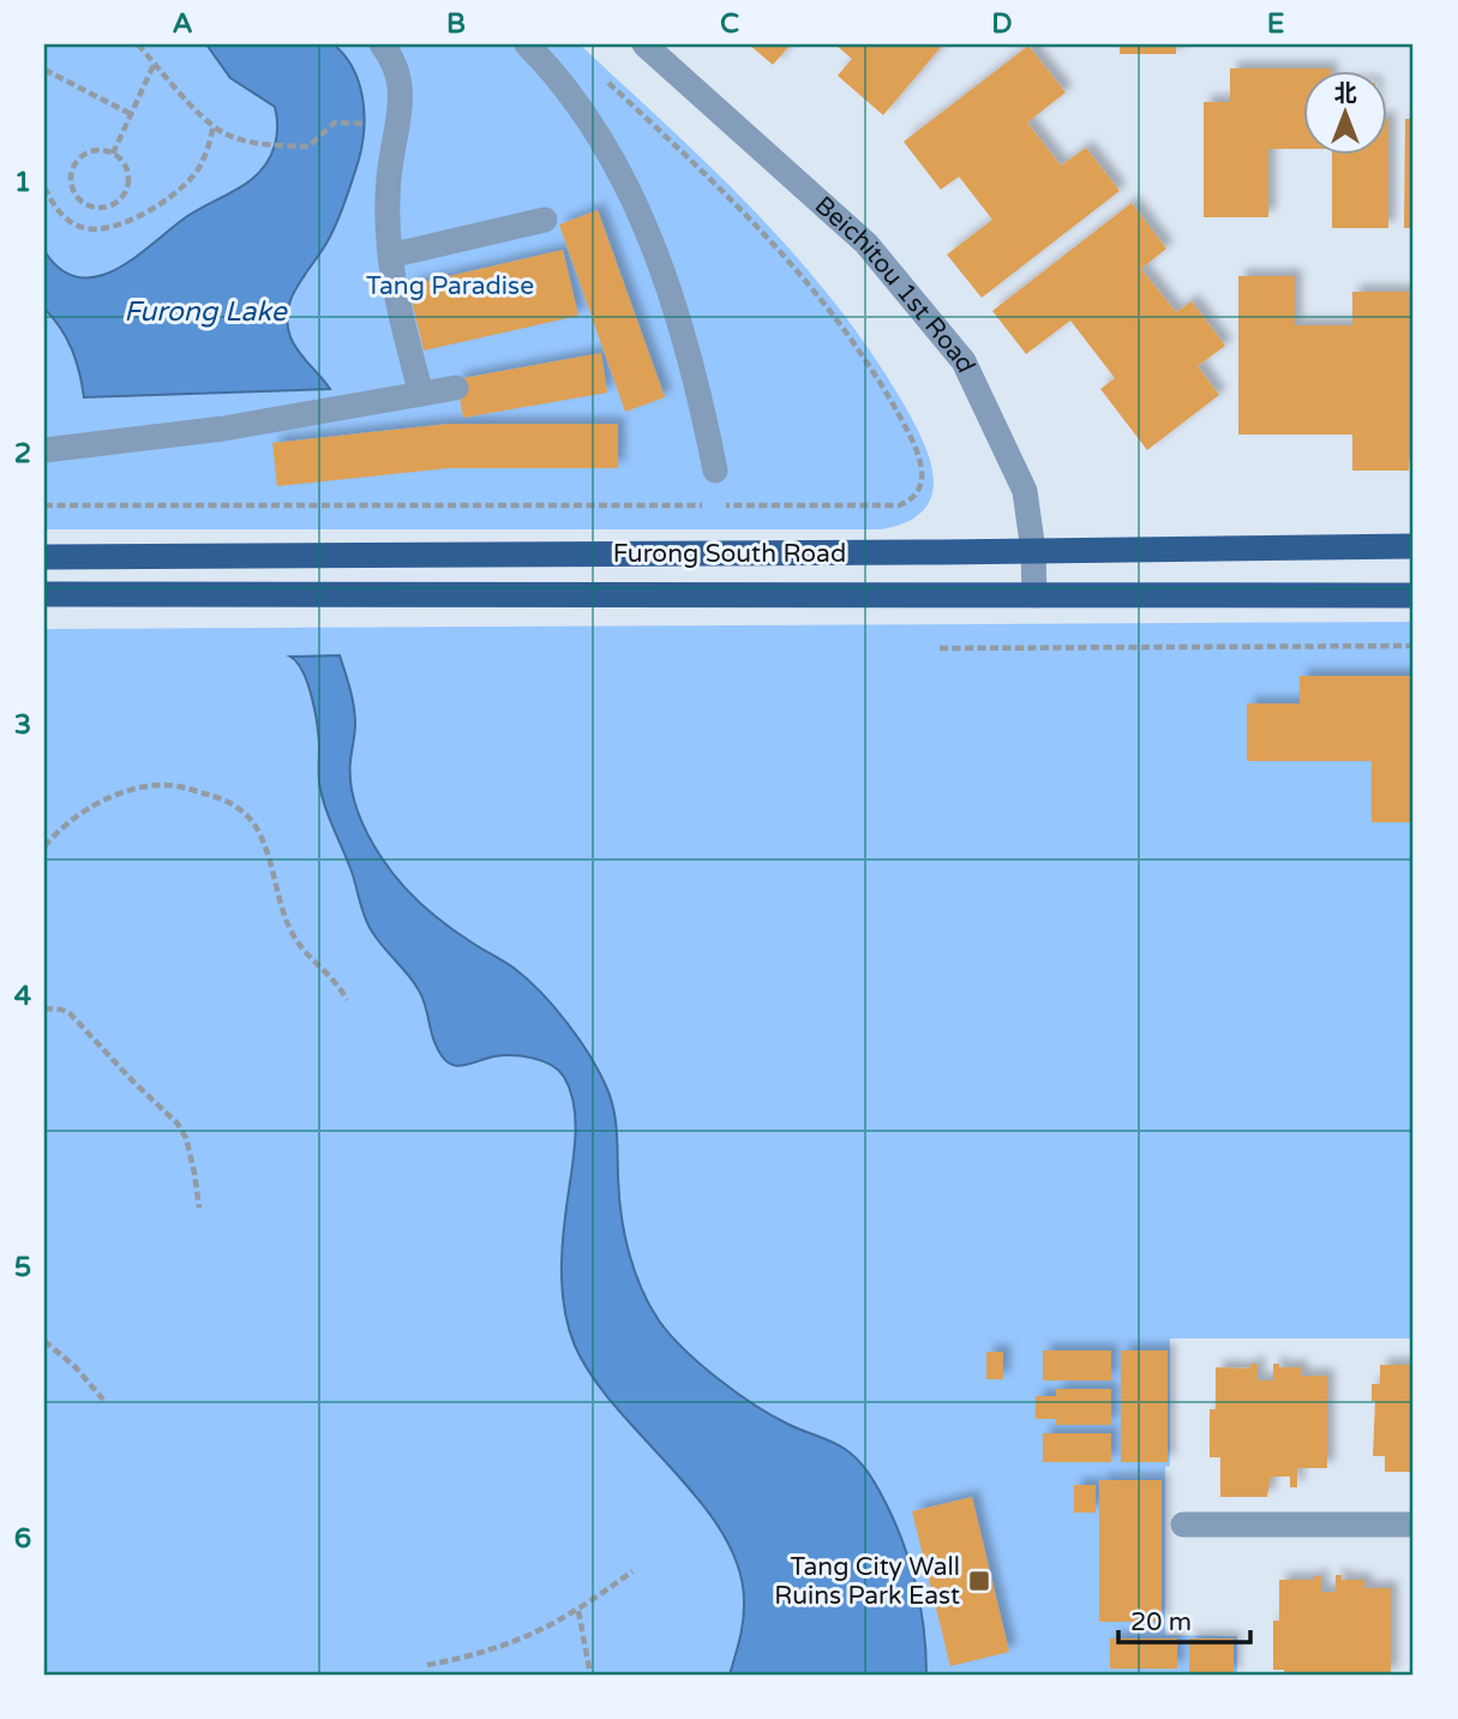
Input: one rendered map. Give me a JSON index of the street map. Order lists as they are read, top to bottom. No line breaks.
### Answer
{"streets":{"main road":["Furong South Road"],"street":["Beichitou 1st Road"]},"crossings":[["Beichitou 1st Road","Furong South Road"]],"water":["Furong Lake"],"parks":["Tang Paradise"],"places":{"transit":["Tang City Wall Ruins Park East"]},"scale_bar":"20 m","north":"top","grid":{"columns":["A","B","C","D","E"],"rows":["1","2","3","4","5","6"]}}
